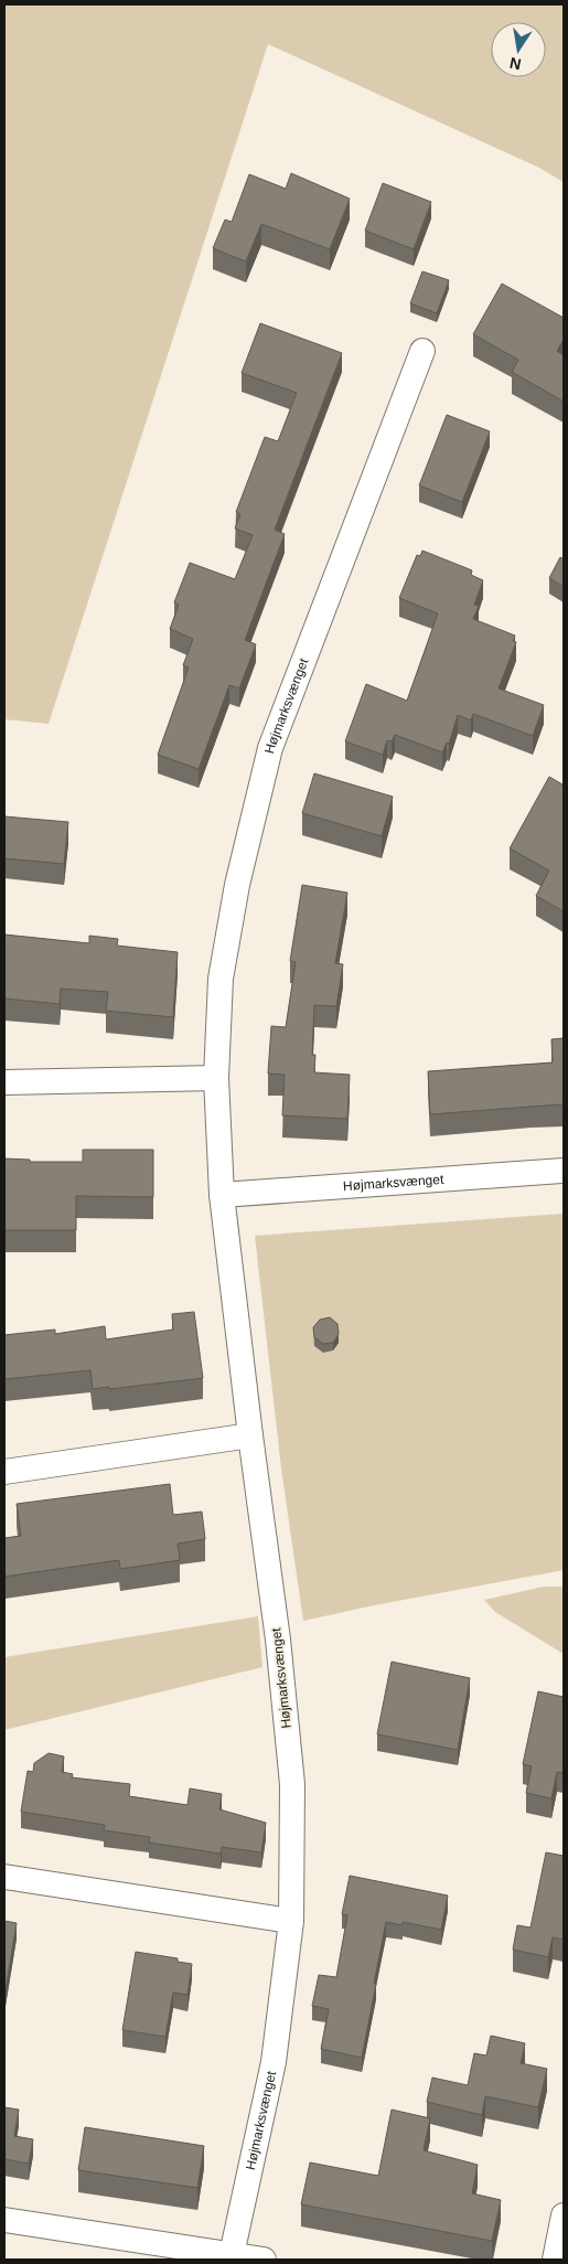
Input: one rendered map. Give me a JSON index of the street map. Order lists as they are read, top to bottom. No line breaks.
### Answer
{"streets":{"street":["Højmarksvænget"]},"north":"bottom"}
